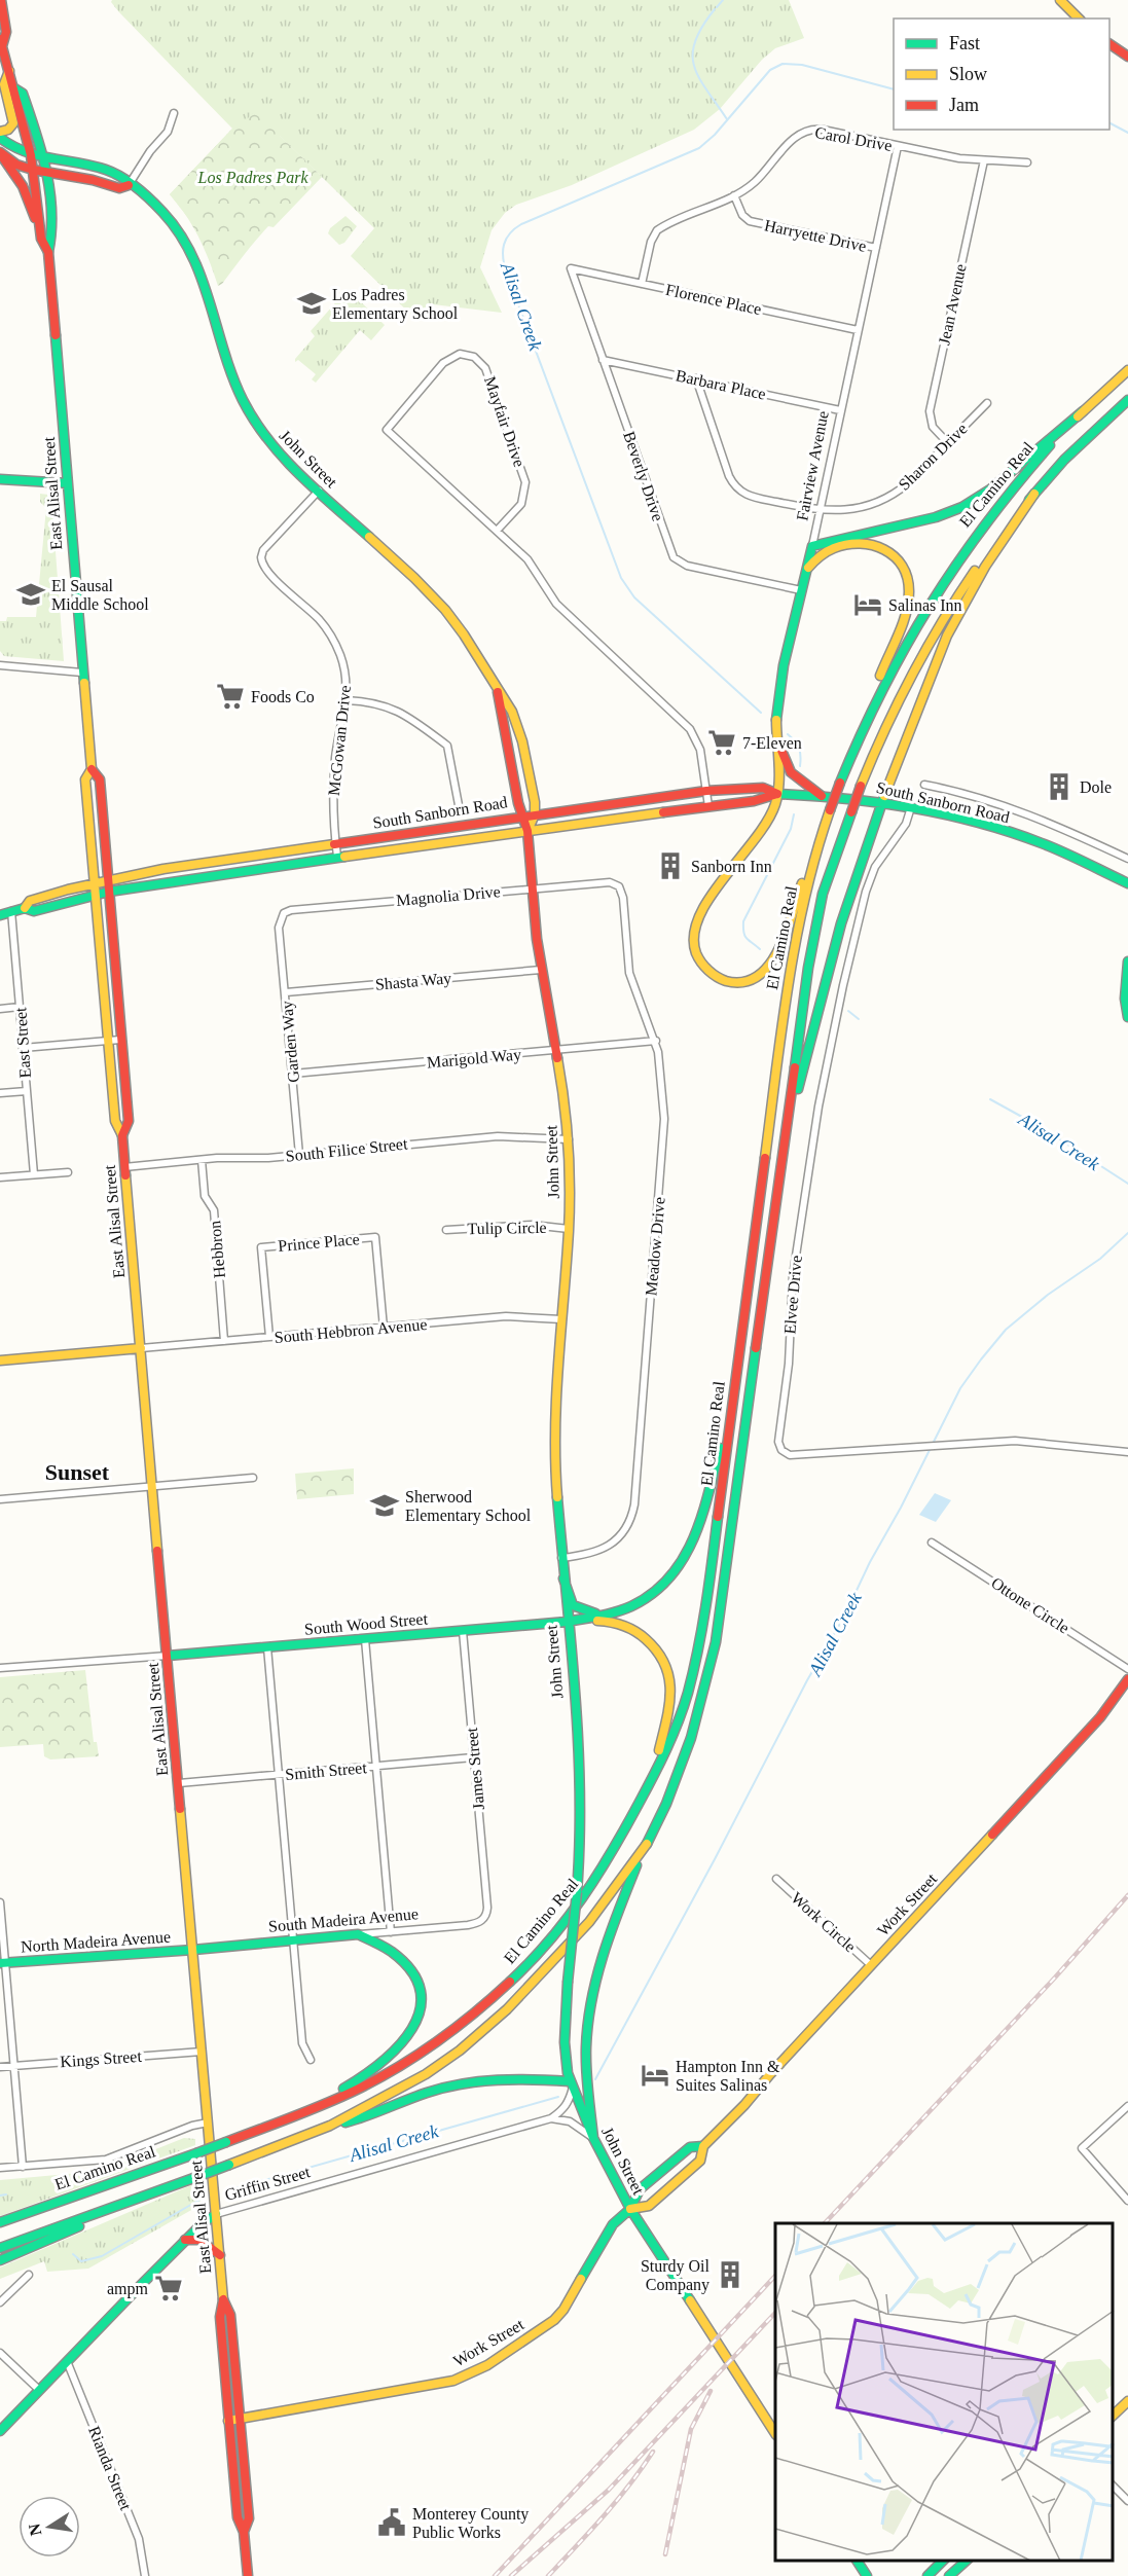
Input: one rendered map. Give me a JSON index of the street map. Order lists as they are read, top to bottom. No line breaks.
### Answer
{"streets":{"main road":["John Street","Fairview Avenue","El Camino Real","East Alisal Street","South Sanborn Road","South Wood Street","Work Street","South Madeira Avenue","North Madeira Avenue","Griffin Street"],"street":["Carol Drive","Harryette Drive","Florence Place","Jean Avenue","Barbara Place","Mayfair Drive","Sharon Drive","Beverly Drive","McGowan Drive","Magnolia Drive","Shasta Way","Garden Way","East Street","Marigold Way","South Filice Street","Tulip Circle","Prince Place","Meadow Drive","Hebbron","Elvee Drive","South Hebbron Avenue","Ottone Circle","James Street","Smith Street","Work Circle","Kings Street","Rianda Street"]},"crossings":[["Carol Drive","Harryette Drive"],["Carol Drive","Florence Place"],["Carol Drive","Jean Avenue"],["Carol Drive","Fairview Avenue"],["Harryette Drive","Fairview Avenue"],["Florence Place","Fairview Avenue"],["Florence Place","Beverly Drive"],["Jean Avenue","Sharon Drive"],["Barbara Place","Sharon Drive"],["Barbara Place","Fairview Avenue"],["Barbara Place","Beverly Drive"],["Mayfair Drive","South Sanborn Road"],["Sharon Drive","Fairview Avenue"],["John Street","East Alisal Street"],["John Street","McGowan Drive"],["John Street","South Sanborn Road"],["John Street","Magnolia Drive"],["John Street","Shasta Way"],["John Street","Marigold Way"],["John Street","South Filice Street"],["John Street","Tulip Circle"],["John Street","Meadow Drive"],["John Street","South Hebbron Avenue"],["John Street","South Wood Street"],["John Street","Work Street"],["Fairview Avenue","Beverly Drive"],["Fairview Avenue","South Sanborn Road"],["East Alisal Street","South Sanborn Road"],["East Alisal Street","South Filice Street"],["East Alisal Street","South Hebbron Avenue"],["East Alisal Street","South Wood Street"],["East Alisal Street","Smith Street"],["East Alisal Street","Work Street"],["East Alisal Street","South Madeira Avenue"],["East Alisal Street","North Madeira Avenue"],["East Alisal Street","Kings Street"],["East Alisal Street","Griffin Street"],["McGowan Drive","South Sanborn Road"],["South Sanborn Road","Elvee Drive"],["Magnolia Drive","Garden Way"],["Magnolia Drive","Meadow Drive"],["Shasta Way","Garden Way"],["Garden Way","Marigold Way"],["Garden Way","South Filice Street"],["Marigold Way","Meadow Drive"],["South Filice Street","Hebbron"],["Prince Place","South Hebbron Avenue"],["Hebbron","South Hebbron Avenue"],["South Wood Street","James Street"],["James Street","Smith Street"],["James Street","South Madeira Avenue"],["Work Street","Work Circle"],["South Madeira Avenue","North Madeira Avenue"],["Griffin Street","Rianda Street"]],"districts":["Sunset"],"water":["Alisal Creek"],"parks":["Los Padres Park"],"places":{"school or university":["Los Padres Elementary School","El Sausal Middle School","Sherwood Elementary School"],"hotel":["Salinas Inn","Hampton Inn & Suites Salinas"],"supermarket":["Foods Co","7-Eleven","ampm"],"building":["Dole","Sanborn Inn","Sturdy Oil Company"],"public building":["Monterey County Public Works"]},"legend":["Fast","Slow","Jam"],"north":"left"}
